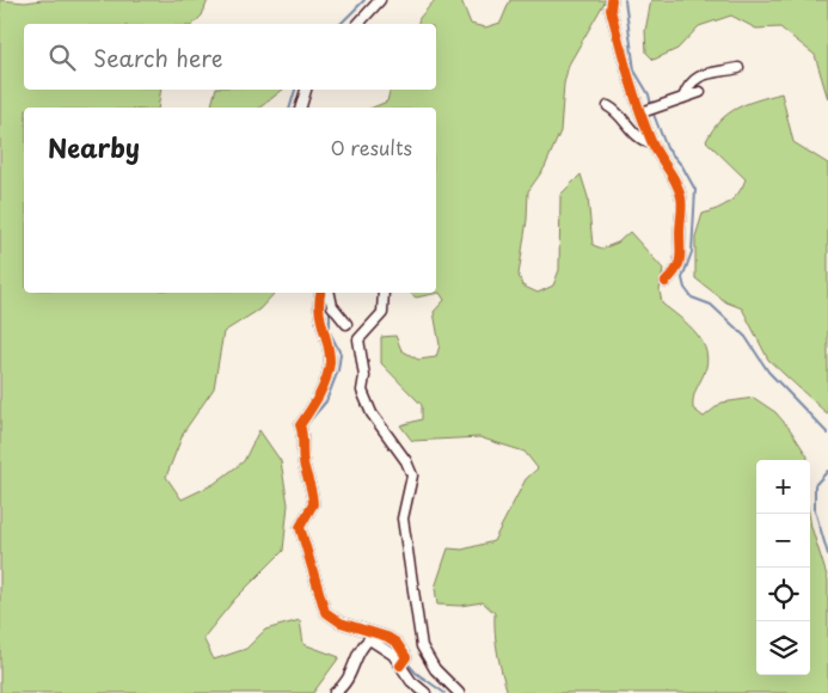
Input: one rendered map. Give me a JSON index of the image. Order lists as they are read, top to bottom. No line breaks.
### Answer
{"page":{"search":"Search here","heading":["Nearby","0 results"],"map_buttons":["+","−"]}}
